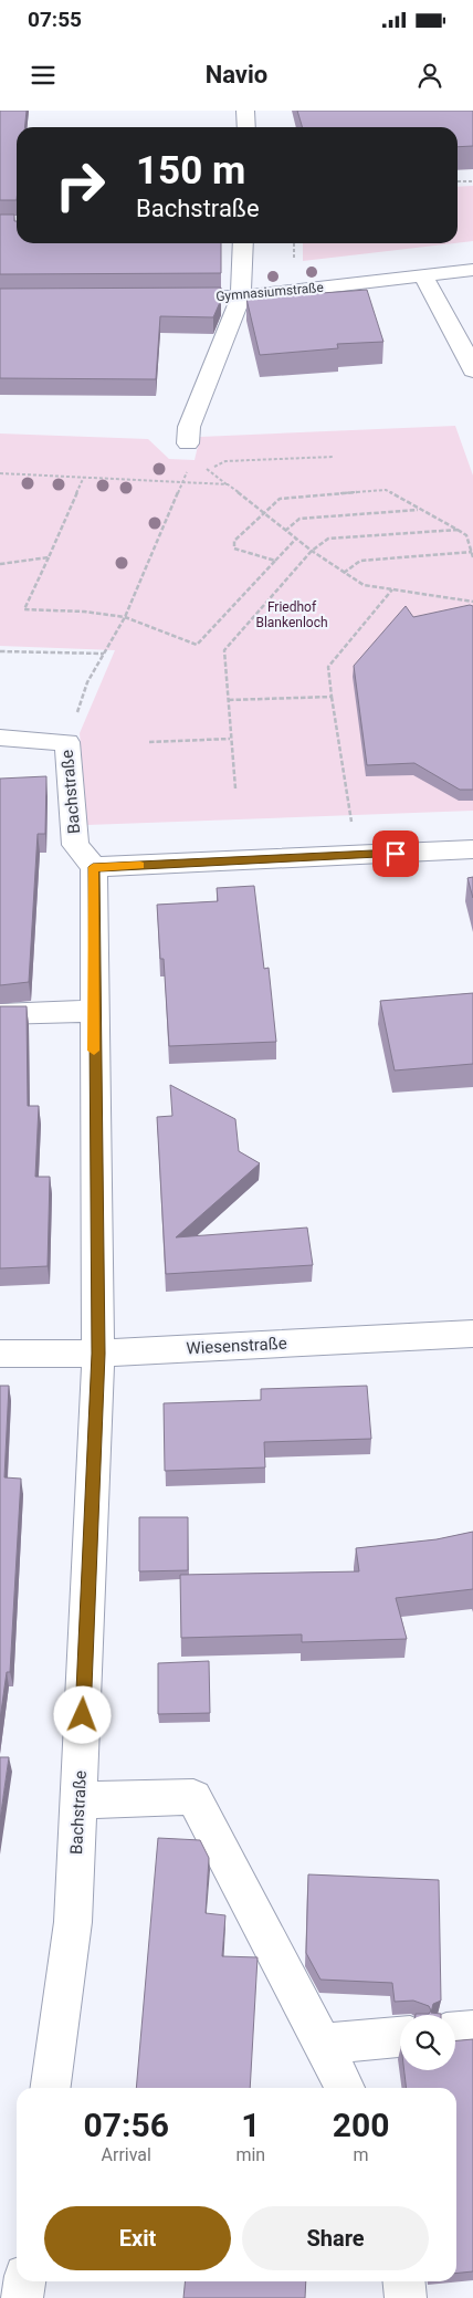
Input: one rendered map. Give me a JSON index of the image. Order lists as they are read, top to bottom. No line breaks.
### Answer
{"streets":{"street":["Gymnasiumstraße","Bachstraße","Wiesenstraße"]},"crossings":[["Bachstraße","Wiesenstraße"]],"parks":["Friedhof Blankenloch"],"page":{"status":"07:55","header":"Navio","turn":["150 m","Bachstraße"],"eta":["07:56","Arrival","1","min","200","m"],"buttons":["Exit","Share"]}}
